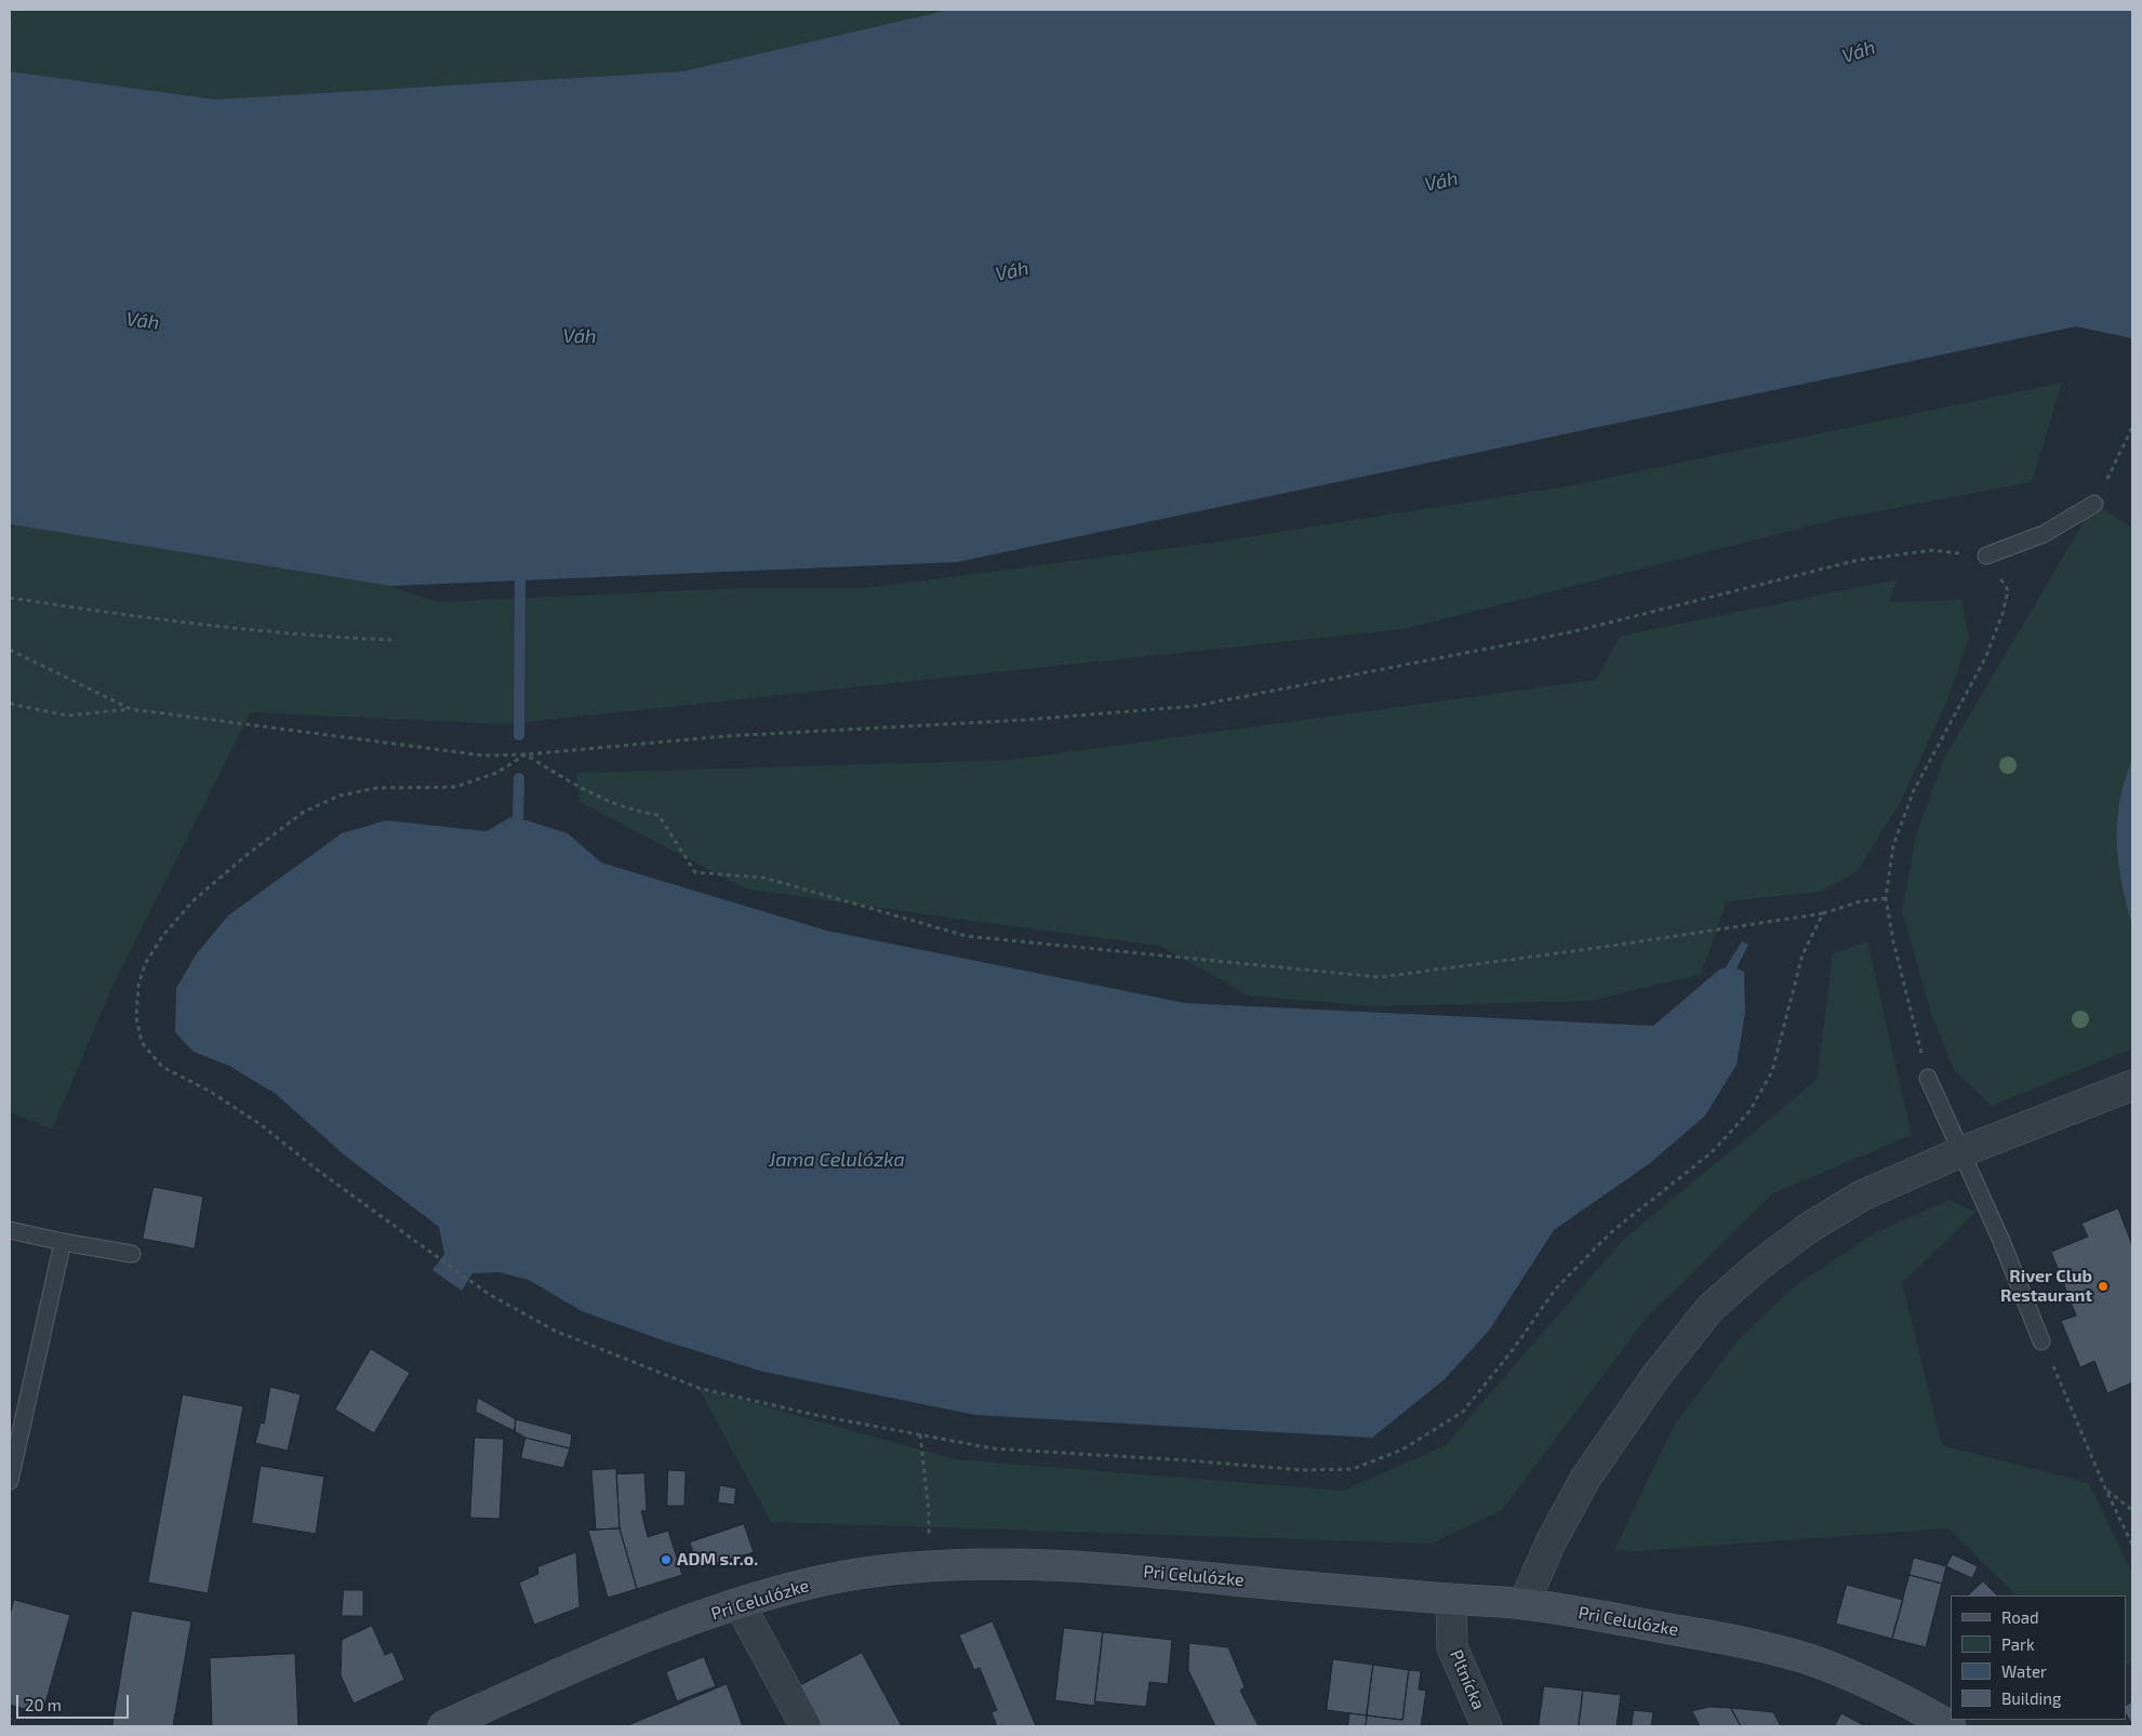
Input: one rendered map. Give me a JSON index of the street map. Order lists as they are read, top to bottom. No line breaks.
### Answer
{"streets":{"street":["Pri Celulózke","Pltnícka"]},"crossings":[["Pri Celulózke","Pltnícka"]],"water":["Váh","Jama Celulózka"],"places":["River Club Restaurant","ADM s.r.o."],"legend":["Road","Park","Water","Building"],"scale_bar":"20 m"}
